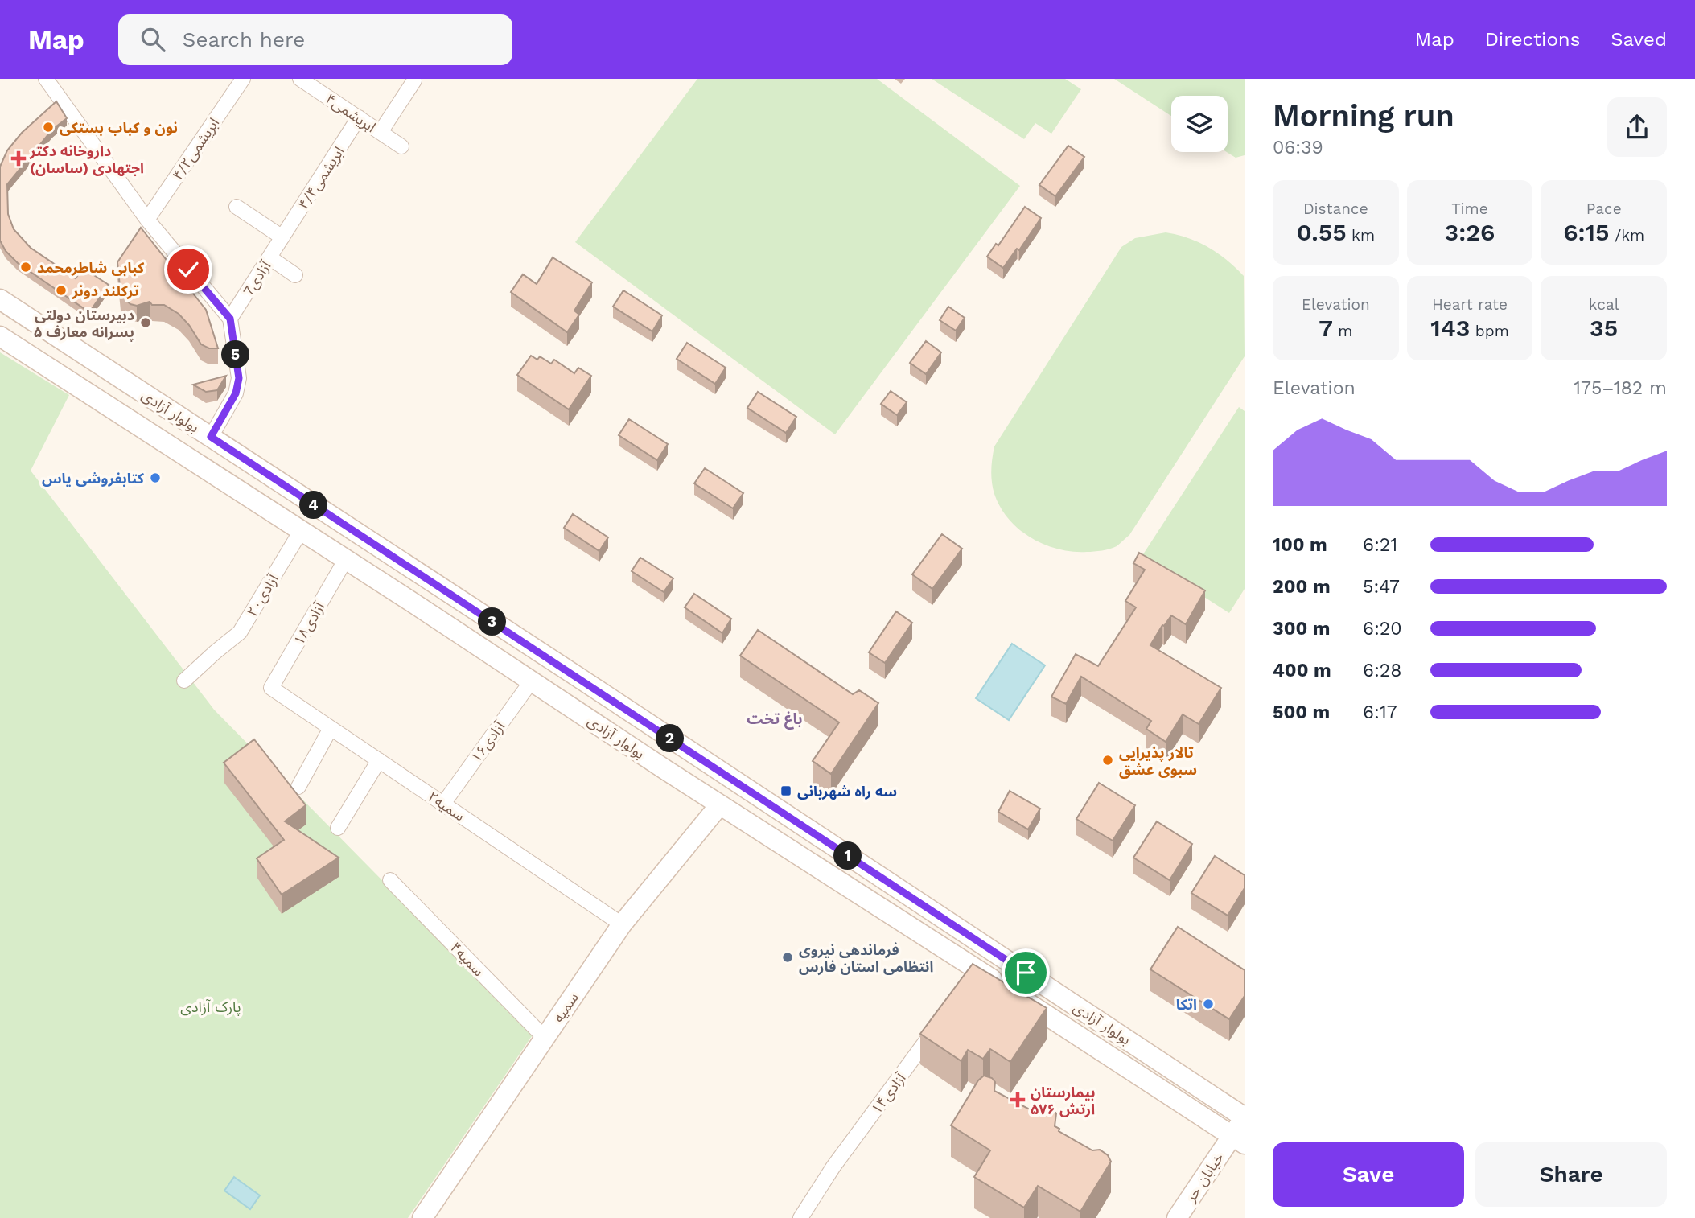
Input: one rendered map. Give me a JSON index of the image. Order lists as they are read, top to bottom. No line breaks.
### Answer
{"streets":{"main road":["بولوار آزادی","سمیه","خیابان حر"],"street":["ابریشمی۴","ابریشمی۴/۲","ابریشمی۴/۴","7آزادی","آزادی۲۰","آزادی۱۸","آزادی۱۶","۲سمیه","سمیه۴","آزادی۱۴"]},"crossings":[["ابریشمی۴","ابریشمی۴/۴"],["ابریشمی۴/۴","7آزادی"],["بولوار آزادی","آزادی۲۰"],["بولوار آزادی","آزادی۱۸"],["بولوار آزادی","آزادی۱۶"],["بولوار آزادی","سمیه"],["بولوار آزادی","خیابان حر"],["آزادی۱۸","۲سمیه"],["آزادی۱۶","۲سمیه"],["۲سمیه","سمیه"],["سمیه۴","سمیه"]],"districts":["باغ تخت"],"parks":["پارک آزادی"],"places":{"other":["نون و کباب بستکی","کبابی شاطرمحمد","ترکلند دونر","دبیرستان دولتی پسرانه معارف ۵","کتابفروشی یاس","تالار پذیرایی سبوی عشق","فرماندهی نیروی انتظامی استان فارس","اتکا"],"health":["داروخانه دکتر اجتهادی (ساسان)","بیمارستان ۵۷۶ ارتش"],"transit":["سه راه شهربانی"]},"page":{"header":"Map","search":"Search here","nav":["Map","Directions","Saved"],"heading":["Morning run","06:39"],"stats":[["Distance","0.55 km"],["Time","3:26"],["Pace","6:15 /km"],["Elevation","7 m"],["Heart rate","143 bpm"],["kcal","35"]],"pins":["5","4","3","2","1"],"chart":["Elevation","175–182 m"],"list":[{"name":"100 m","note":"6:21"},{"name":"200 m","note":"5:47"},{"name":"300 m","note":"6:20"},{"name":"400 m","note":"6:28"},{"name":"500 m","note":"6:17"}],"buttons":["Save","Share"]}}
